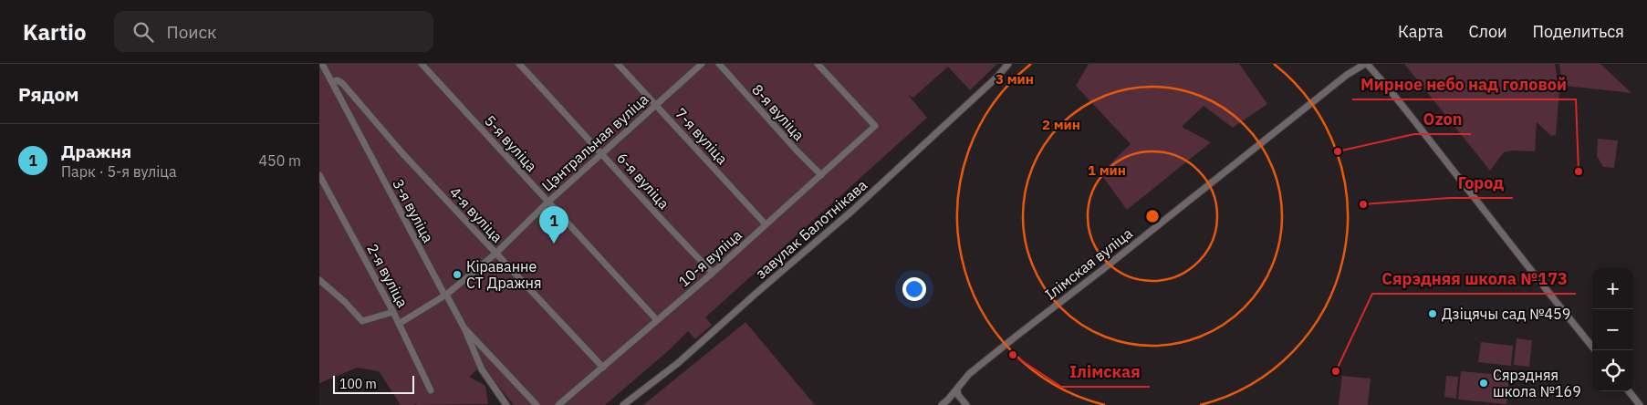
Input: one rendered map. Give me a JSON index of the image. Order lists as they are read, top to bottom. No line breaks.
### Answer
{"streets":{"street":["8-я вуліца","7-я вуліца","Цэнтральная вуліца","5-я вуліца","6-я вуліца","3-я вуліца","4-я вуліца","завулак Балотнікава","10-я вуліца","Ілімская вуліца","2-я вуліца"]},"crossings":[["8-я вуліца","10-я вуліца"],["7-я вуліца","Цэнтральная вуліца"],["7-я вуліца","10-я вуліца"],["Цэнтральная вуліца","5-я вуліца"],["Цэнтральная вуліца","6-я вуліца"],["Цэнтральная вуліца","3-я вуліца"],["Цэнтральная вуліца","4-я вуліца"],["Цэнтральная вуліца","2-я вуліца"],["5-я вуліца","10-я вуліца"],["6-я вуліца","10-я вуліца"],["3-я вуліца","4-я вуліца"],["4-я вуліца","10-я вуліца"]],"places":["Ozon","Мирное небо над головой","Город","Кіраванне СТ Дражня","Дзіцячы сад №459","Ілімская","Сярэдняя школа №173","Сярэдняя школа №169"],"scale_bar":"100 m","page":{"header":"Kartio","search":"Поиск","nav":["Карта","Слои","Поделиться"],"heading":"Рядом","list":[{"mark":"1","name":"Дражня","note":"Парк · 5-я вуліца","value":"450 m"}],"pins":"1","map_buttons":["+","−"],"scale":"100 m"},"rings":["3 мин","2 мин","1 мин"]}
